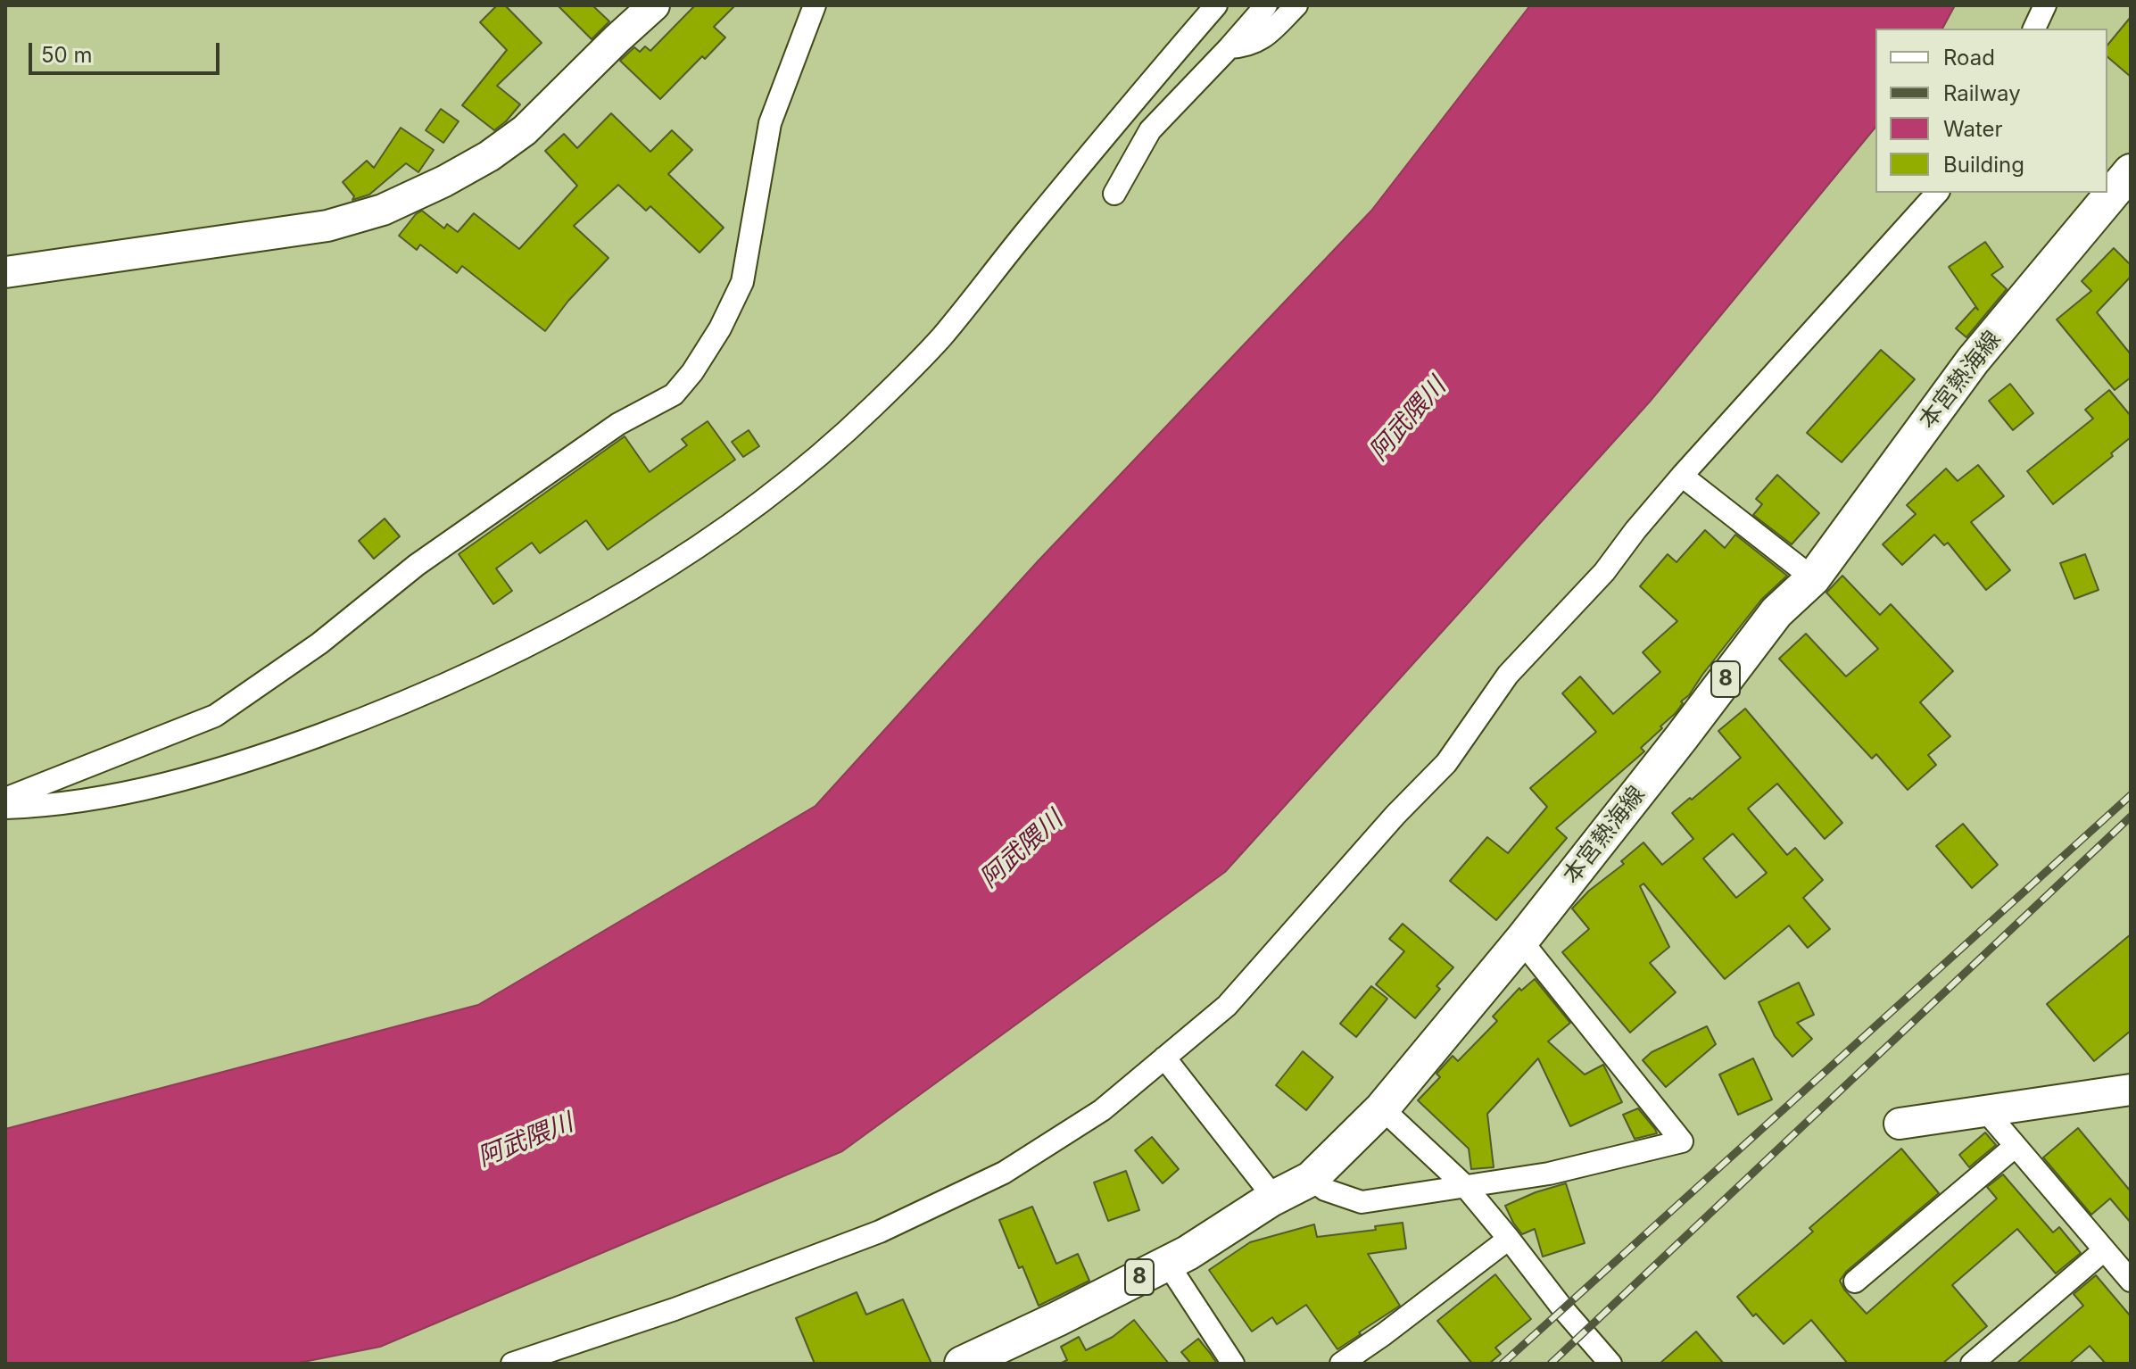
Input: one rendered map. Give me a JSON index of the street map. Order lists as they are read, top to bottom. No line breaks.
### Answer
{"streets":{"main road":["本宮熱海線","8"]},"water":["阿武隈川"],"legend":["Road","Railway","Water","Building"],"scale_bar":"50 m"}
